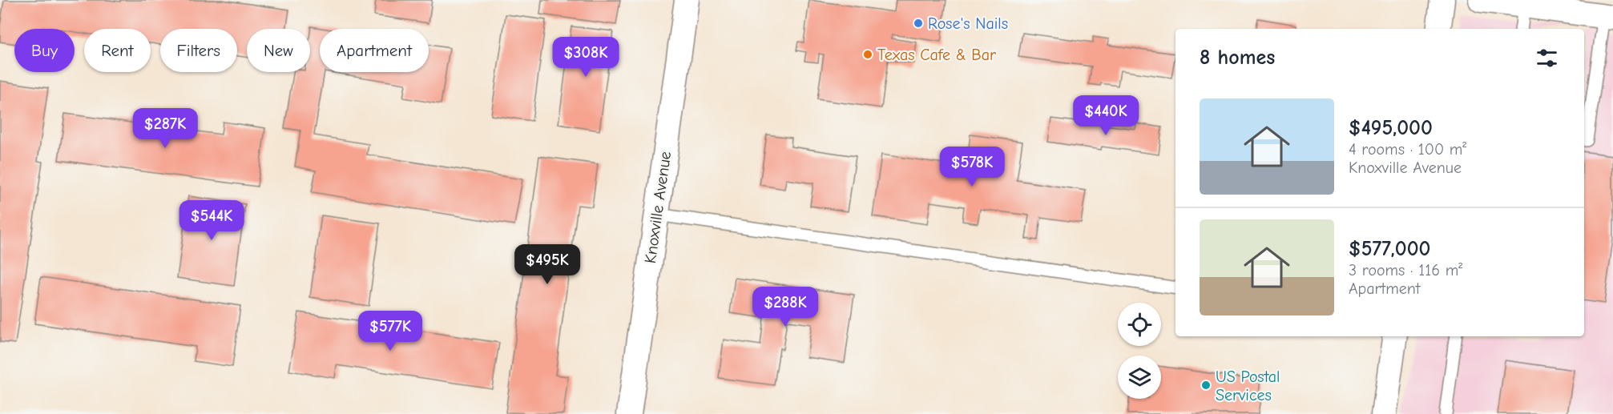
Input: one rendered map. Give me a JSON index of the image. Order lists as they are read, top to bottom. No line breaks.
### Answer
{"streets":{"street":["Knoxville Avenue"]},"places":["Rose's Nails","Texas Cafe & Bar","US Postal Services"],"page":{"chip":["Buy","Rent","Filters","New","Apartment"],"heading":"8 homes","price":["$308K","$440K","$287K","$578K","$544K","$495K","$288K","$577K"],"list":[{"name":"$495,000","note":"4 rooms · 100 m² · Knoxville Avenue"},{"name":"$577,000","note":"3 rooms · 116 m² · Apartment"}]}}
